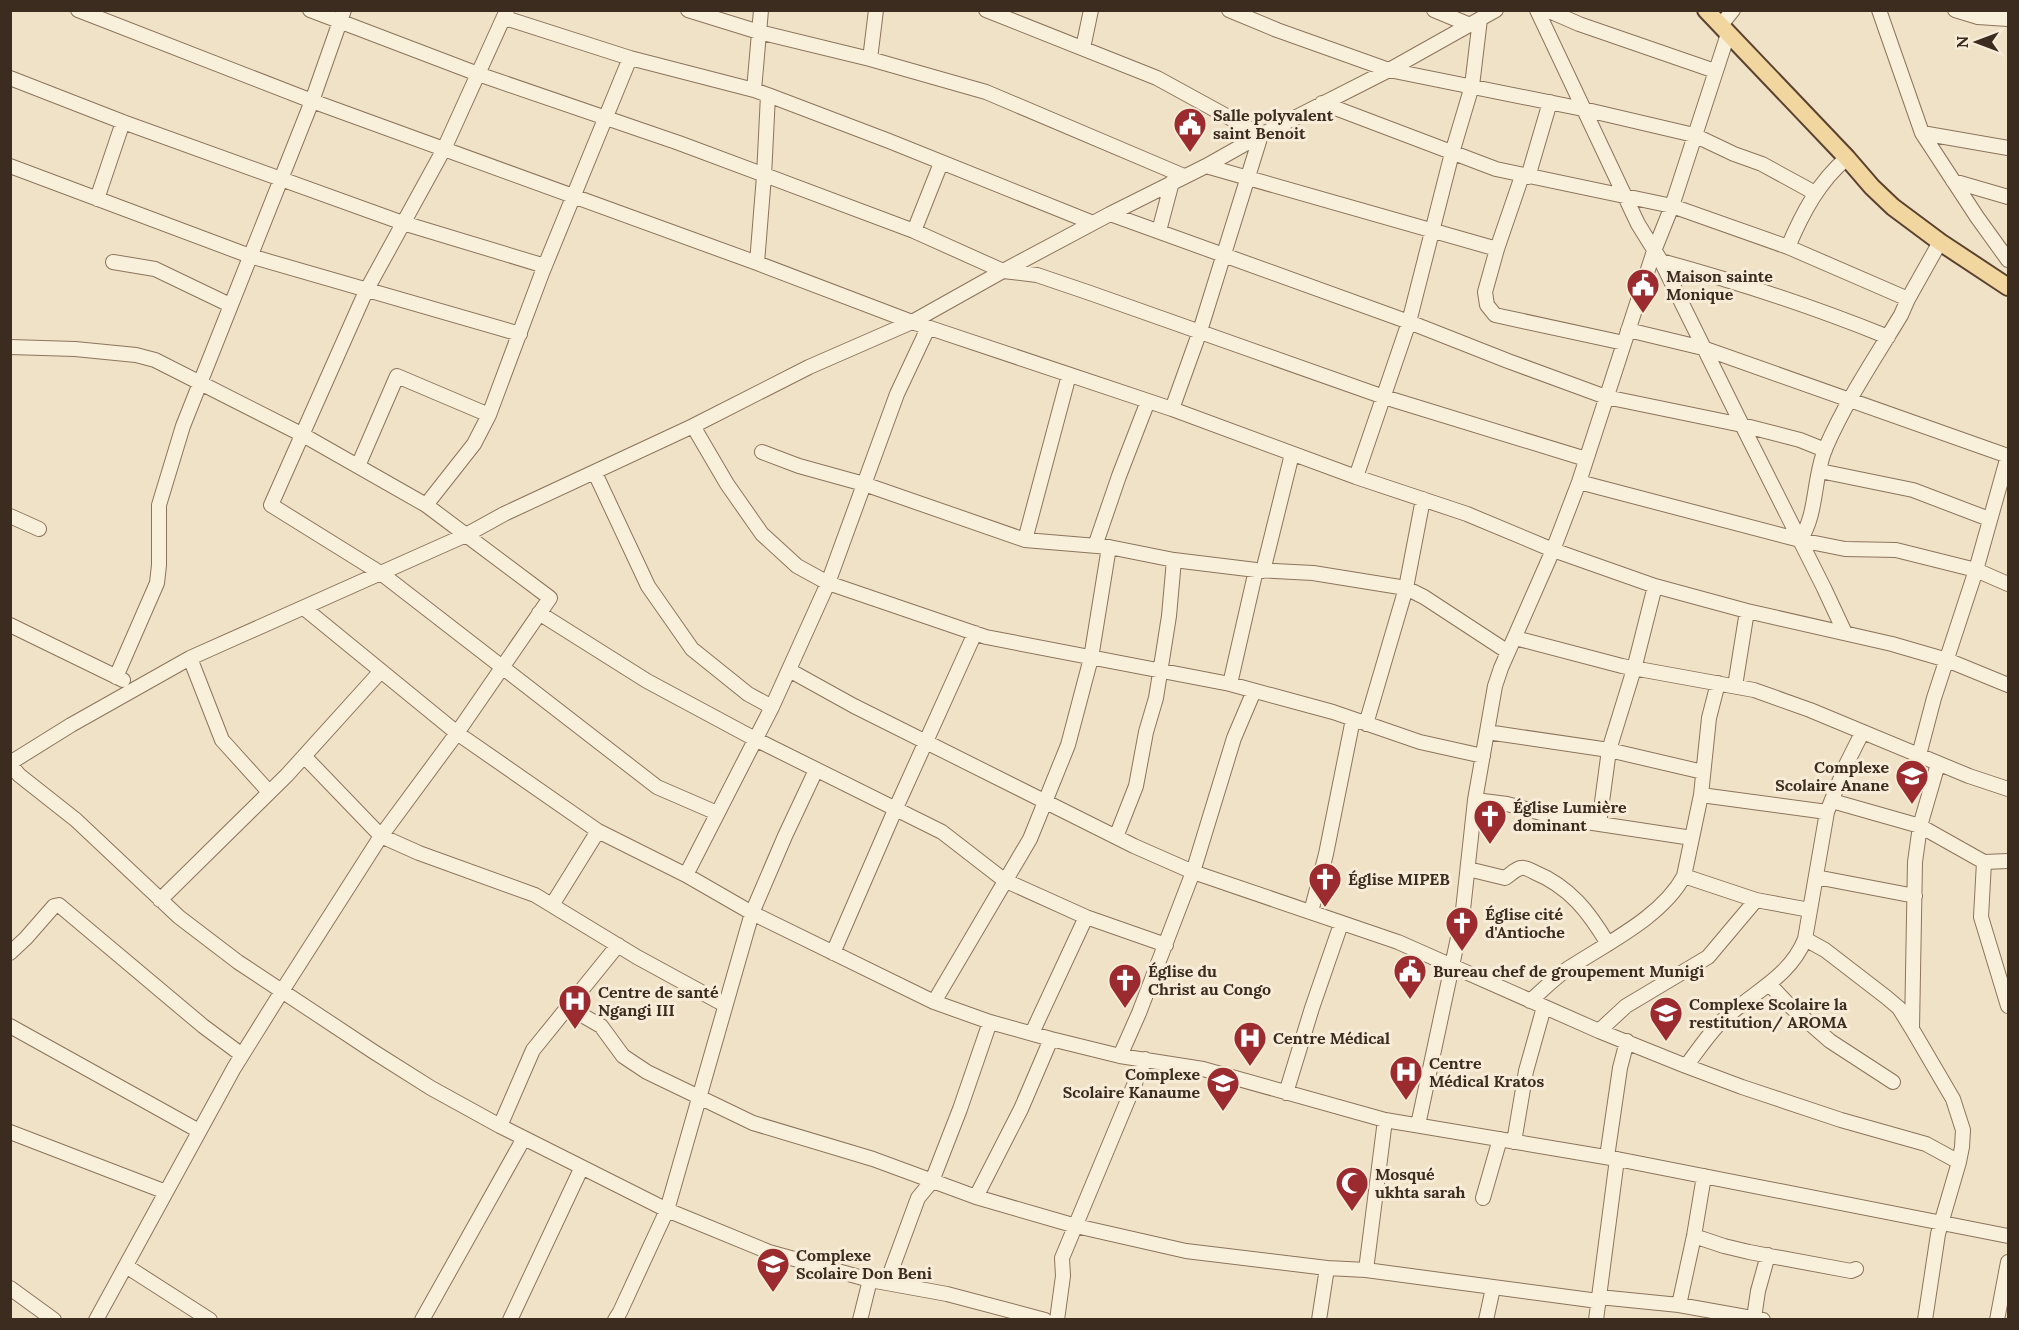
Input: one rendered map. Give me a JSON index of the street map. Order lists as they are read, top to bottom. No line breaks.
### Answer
{"places":{"public building":["Salle polyvalent saint Benoit","Maison sainte Monique","Bureau chef de groupement Munigi"],"school or university":["Complexe Scolaire Anane","Complexe Scolaire la restitution/ AROMA","Complexe Scolaire Kanaume","Complexe Scolaire Don Beni"],"church":["Église Lumière dominant","Église MIPEB","Église cité d'Antioche","Église du Christ au Congo"],"hospital":["Centre de santé Ngangi III","Centre Médical","Centre Médical Kratos"],"mosque":["Mosqué ukhta sarah"]},"north":"left"}
